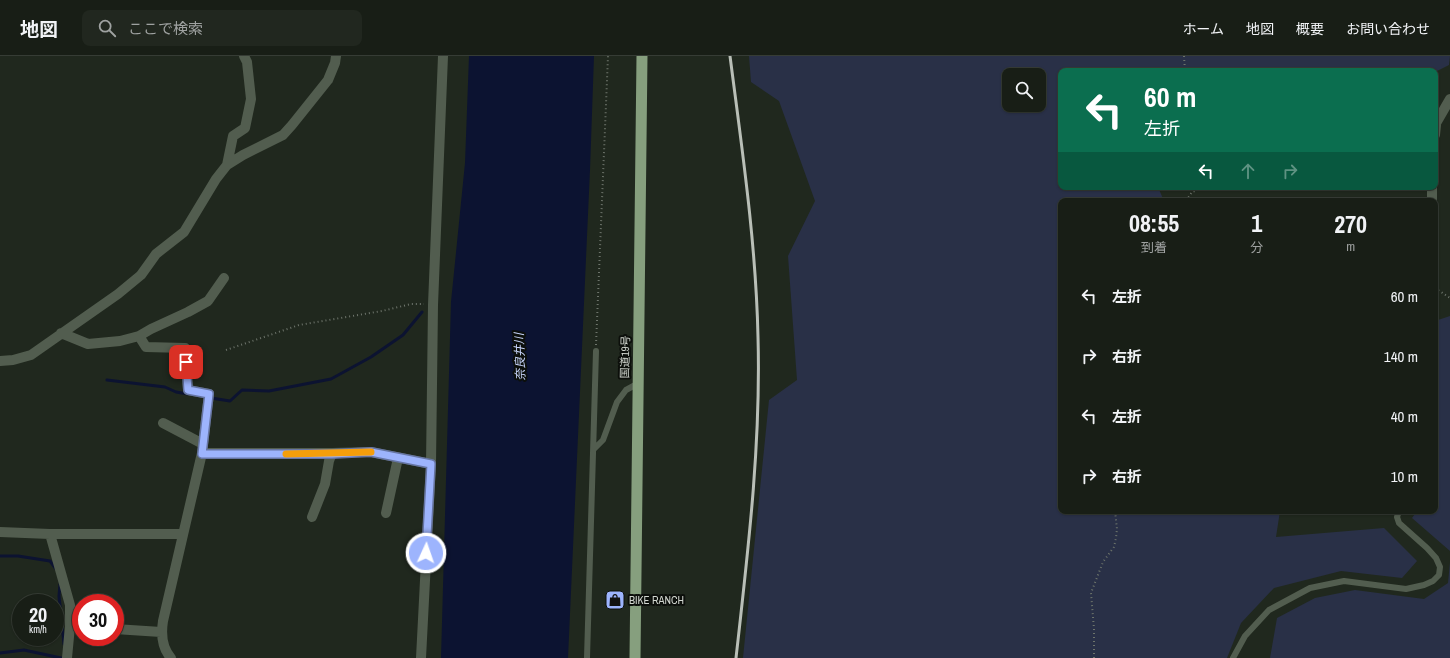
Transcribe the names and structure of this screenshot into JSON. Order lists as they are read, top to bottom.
{
  "streets": {
    "highway": ["国道19号"]
  },
  "water": ["奈良井川"],
  "places": {
    "shop": ["BIKE RANCH"]
  },
  "page": {
    "header": "地図",
    "search": "ここで検索",
    "nav": [
      "ホーム",
      "地図",
      "概要",
      "お問い合わせ"
    ],
    "turn": ["60 m", "左折"],
    "eta": [
      "08:55",
      "到着",
      "1",
      "分",
      "270",
      "m"
    ],
    "list": [
      {
        "name": "左折",
        "value": "60 m"
      },
      {
        "name": "右折",
        "value": "140 m"
      },
      {
        "name": "左折",
        "value": "40 m"
      },
      {
        "name": "右折",
        "value": "10 m"
      }
    ],
    "speed": "20 km/h",
    "limit": "30"
  }
}
